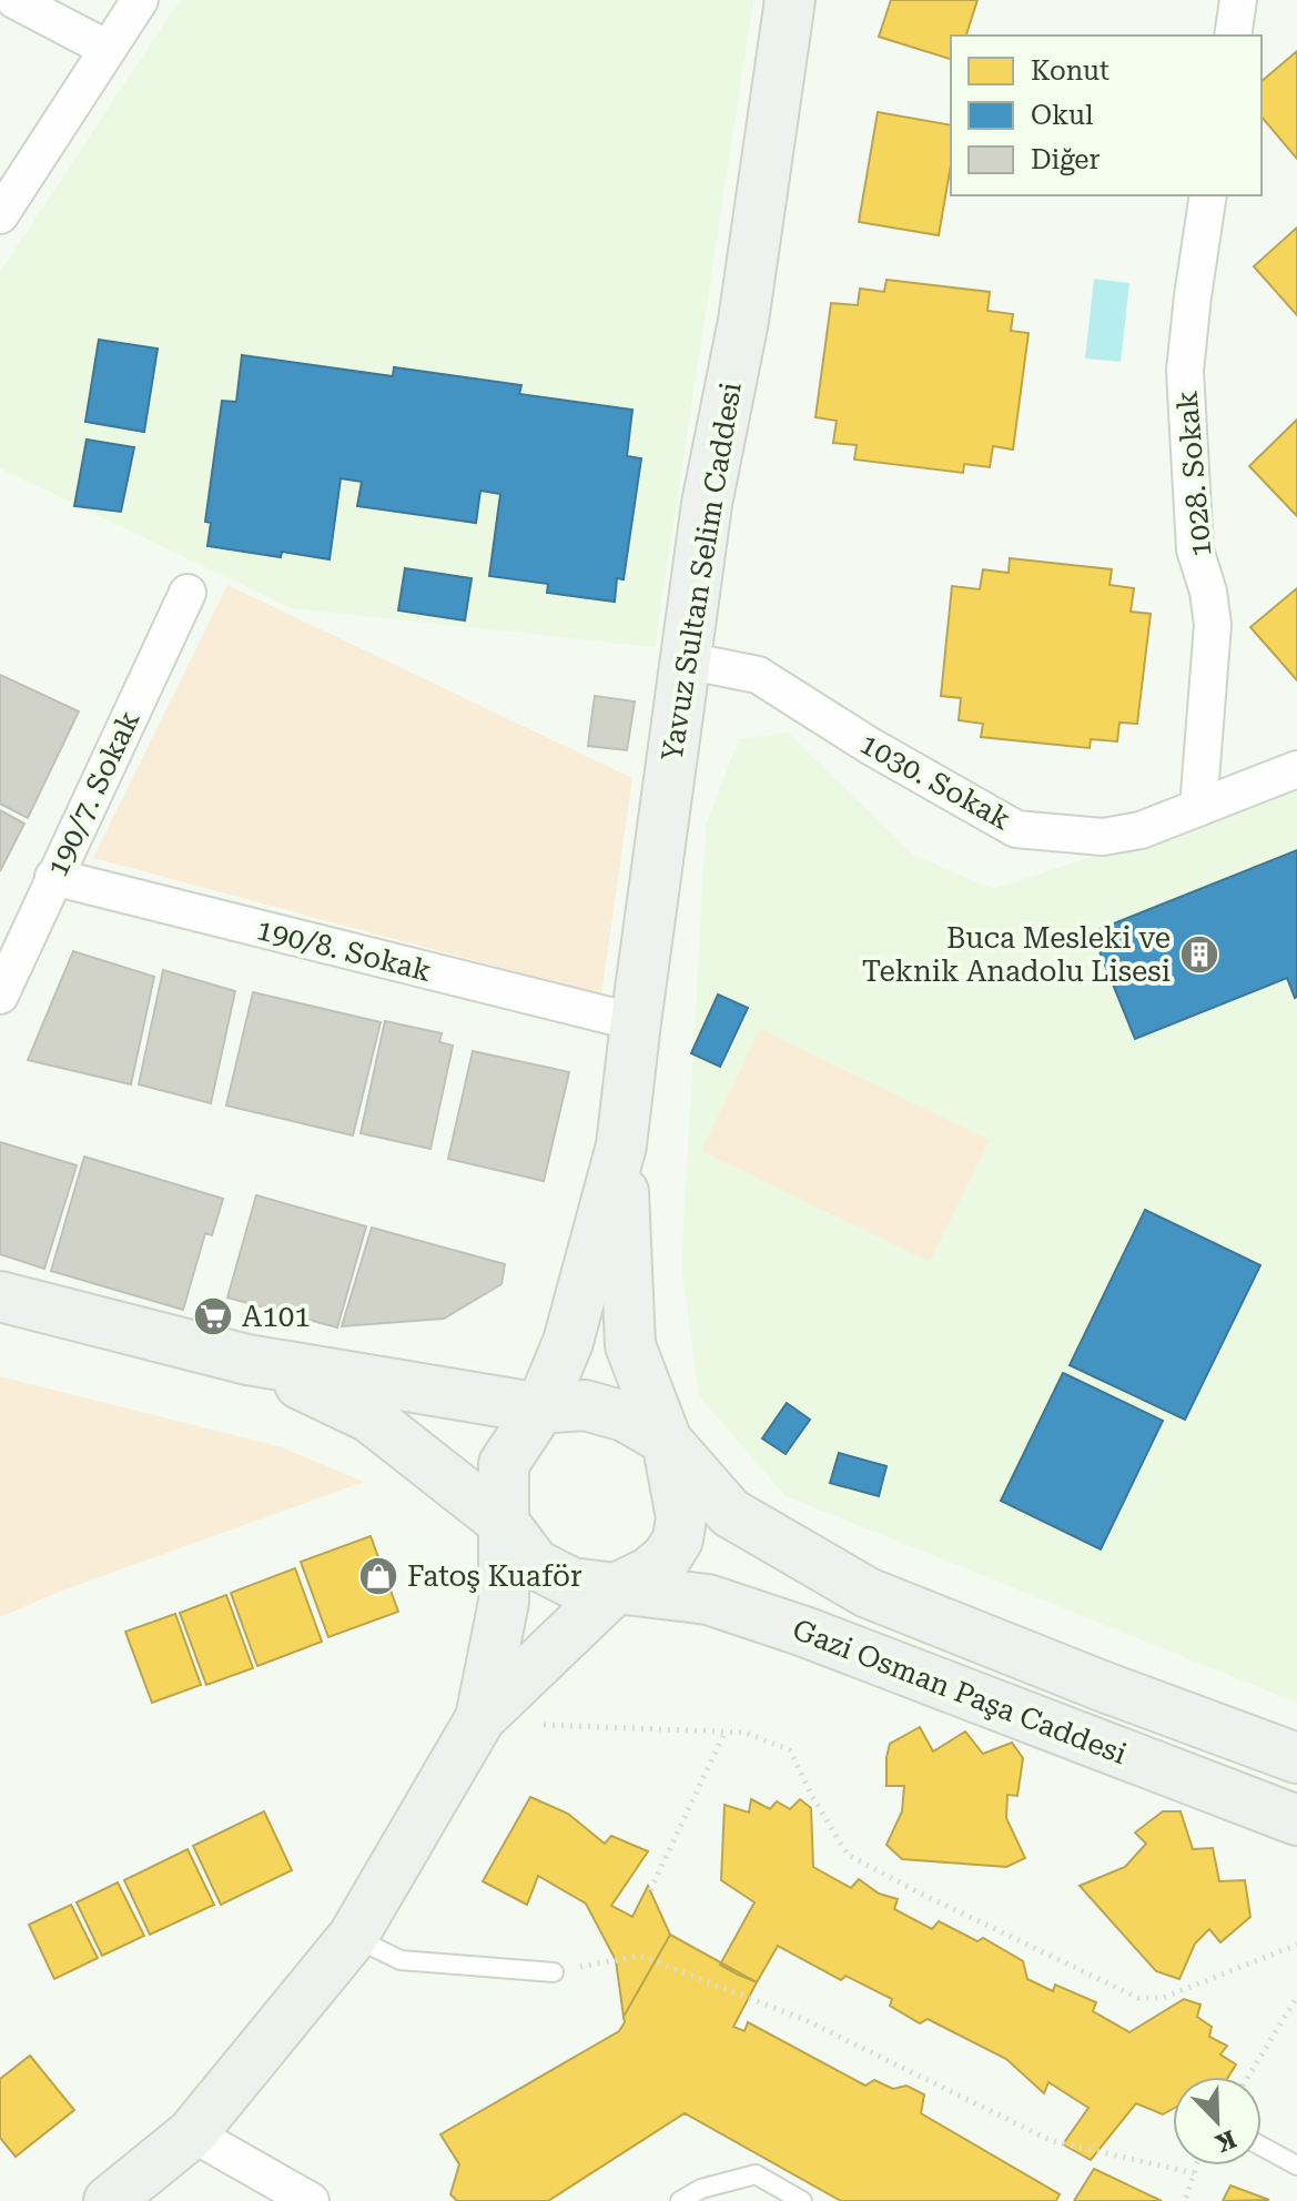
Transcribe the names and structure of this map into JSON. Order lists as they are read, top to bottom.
{
  "streets": {
    "main road": ["Yavuz Sultan Selim Caddesi", "Gazi Osman Paşa Caddesi"],
    "street": [
      "1028. Sokak",
      "1030. Sokak",
      "190/7. Sokak",
      "190/8. Sokak"
    ]
  },
  "crossings": [
    ["1028. Sokak", "1030. Sokak"],
    ["Yavuz Sultan Selim Caddesi", "1030. Sokak"],
    ["Yavuz Sultan Selim Caddesi", "190/8. Sokak"],
    ["Yavuz Sultan Selim Caddesi", "Gazi Osman Paşa Caddesi"],
    ["190/7. Sokak", "190/8. Sokak"]
  ],
  "places": {
    "building": ["Buca Mesleki ve Teknik Anadolu Lisesi"],
    "supermarket": ["A101"],
    "shop": ["Fatoş Kuaför"]
  },
  "legend": ["Konut", "Okul", "Diğer"],
  "north": "bottom right"
}
